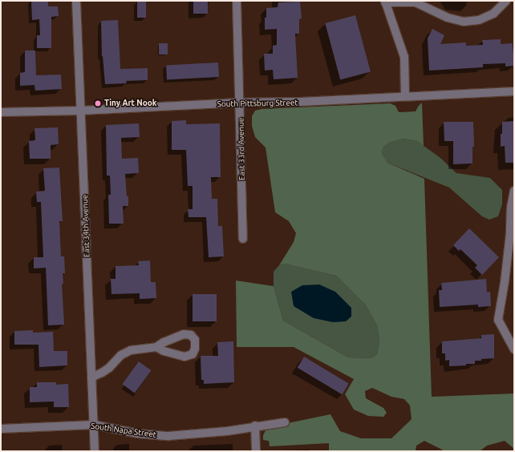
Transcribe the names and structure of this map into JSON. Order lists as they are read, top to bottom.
{
  "streets": {
    "street": [
      "South Pittsburg Street",
      "East 33rd Avenue",
      "East 34th Avenue",
      "South Napa Street"
    ]
  },
  "crossings": [
    ["South Pittsburg Street", "East 33rd Avenue"],
    ["South Pittsburg Street", "East 34th Avenue"],
    ["East 34th Avenue", "South Napa Street"]
  ],
  "places": ["Tiny Art Nook"]
}
